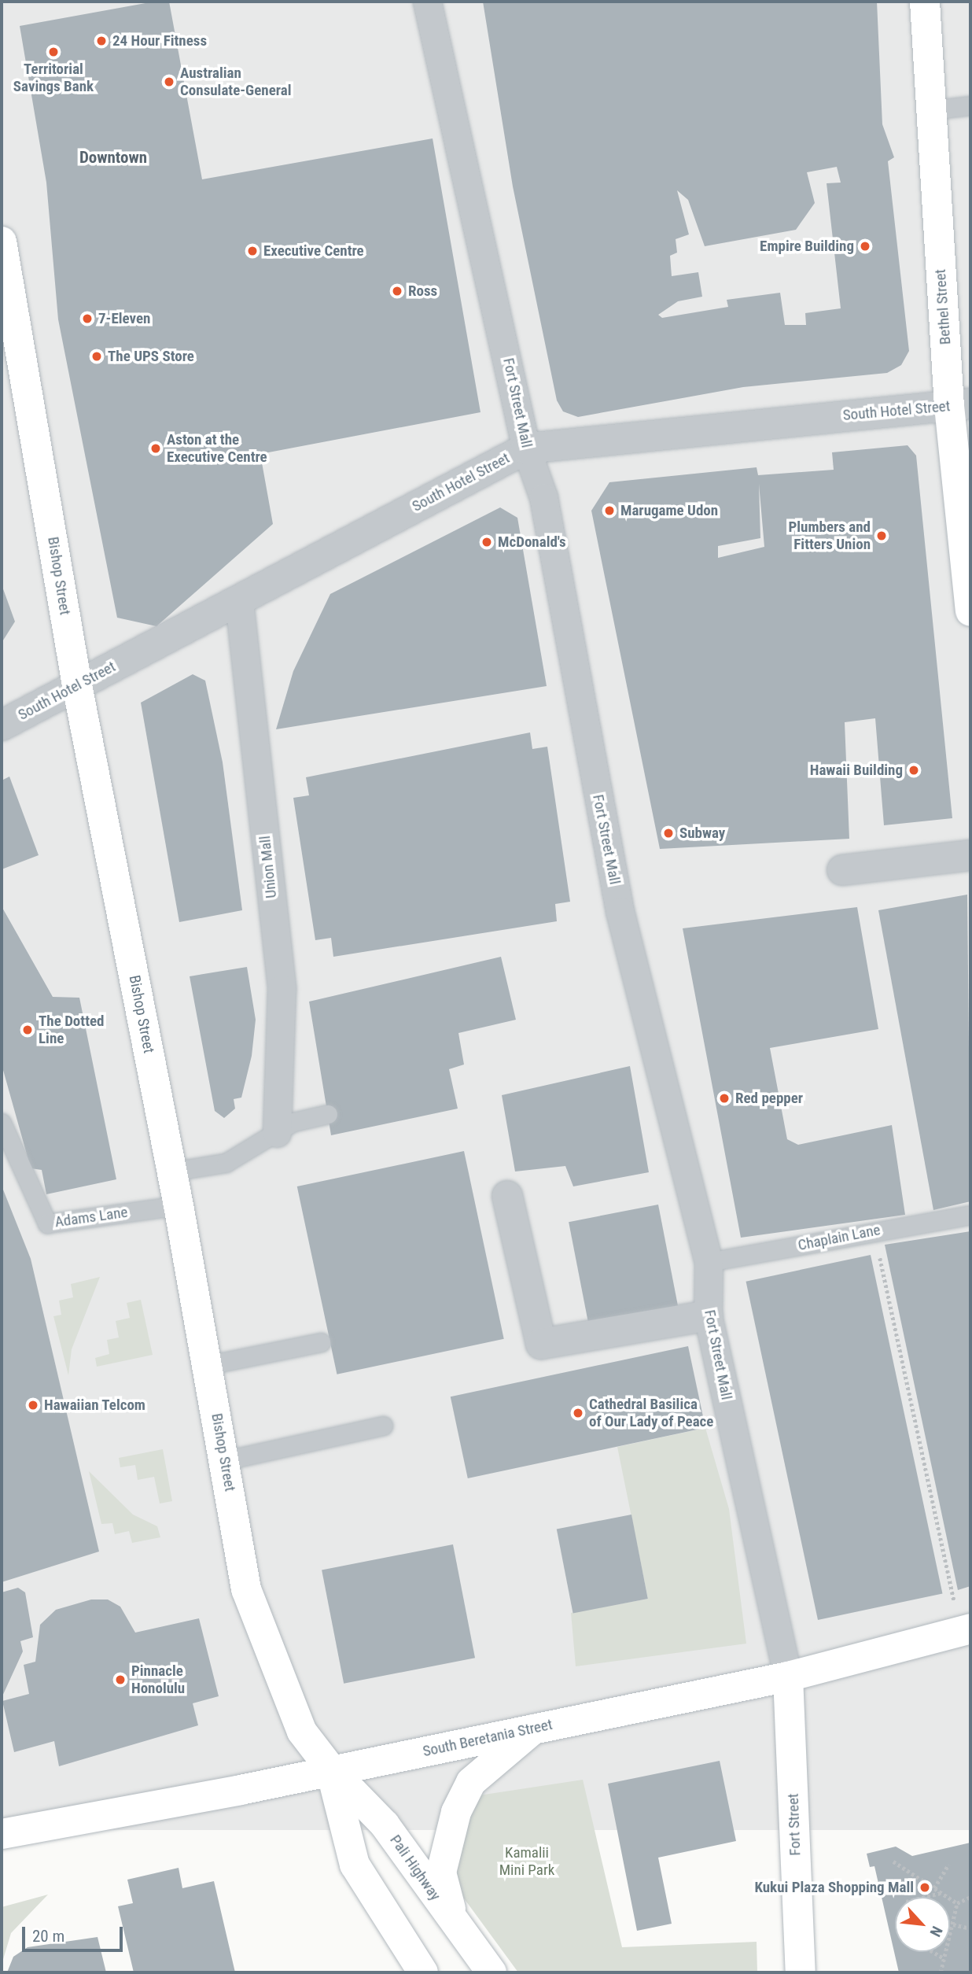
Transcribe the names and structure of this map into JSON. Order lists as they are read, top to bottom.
{
  "streets": {
    "main road": [
      "Bethel Street",
      "Bishop Street",
      "South Beretania Street",
      "Fort Street",
      "Pali Highway"
    ],
    "street": ["Fort Street Mall", "South Hotel Street", "Union Mall"],
    "lane": ["Adams Lane", "Chaplain Lane"]
  },
  "crossings": [
    ["Bethel Street", "South Hotel Street"],
    ["Fort Street Mall", "South Hotel Street"],
    ["Fort Street Mall", "Chaplain Lane"],
    ["Fort Street Mall", "South Beretania Street"],
    ["Fort Street Mall", "Fort Street"],
    ["South Hotel Street", "Bishop Street"],
    ["South Hotel Street", "Union Mall"],
    ["Bishop Street", "Adams Lane"],
    ["Bishop Street", "South Beretania Street"],
    ["Bishop Street", "Pali Highway"],
    ["South Beretania Street", "Fort Street"],
    ["South Beretania Street", "Pali Highway"]
  ],
  "districts": ["Downtown"],
  "parks": ["Kamalii Mini Park"],
  "places": [
    "24 Hour Fitness",
    "Territorial Savings Bank",
    "Australian Consulate-General",
    "Empire Building",
    "Executive Centre",
    "Ross",
    "7-Eleven",
    "The UPS Store",
    "Aston at the Executive Centre",
    "Marugame Udon",
    "Plumbers and Fitters Union",
    "McDonald's",
    "Hawaii Building",
    "Subway",
    "The Dotted Line",
    "Red pepper",
    "Hawaiian Telcom",
    "Cathedral Basilica of Our Lady of Peace",
    "Pinnacle Honolulu",
    "Kukui Plaza Shopping Mall"
  ],
  "scale_bar": "20 m",
  "north": "bottom right"
}
